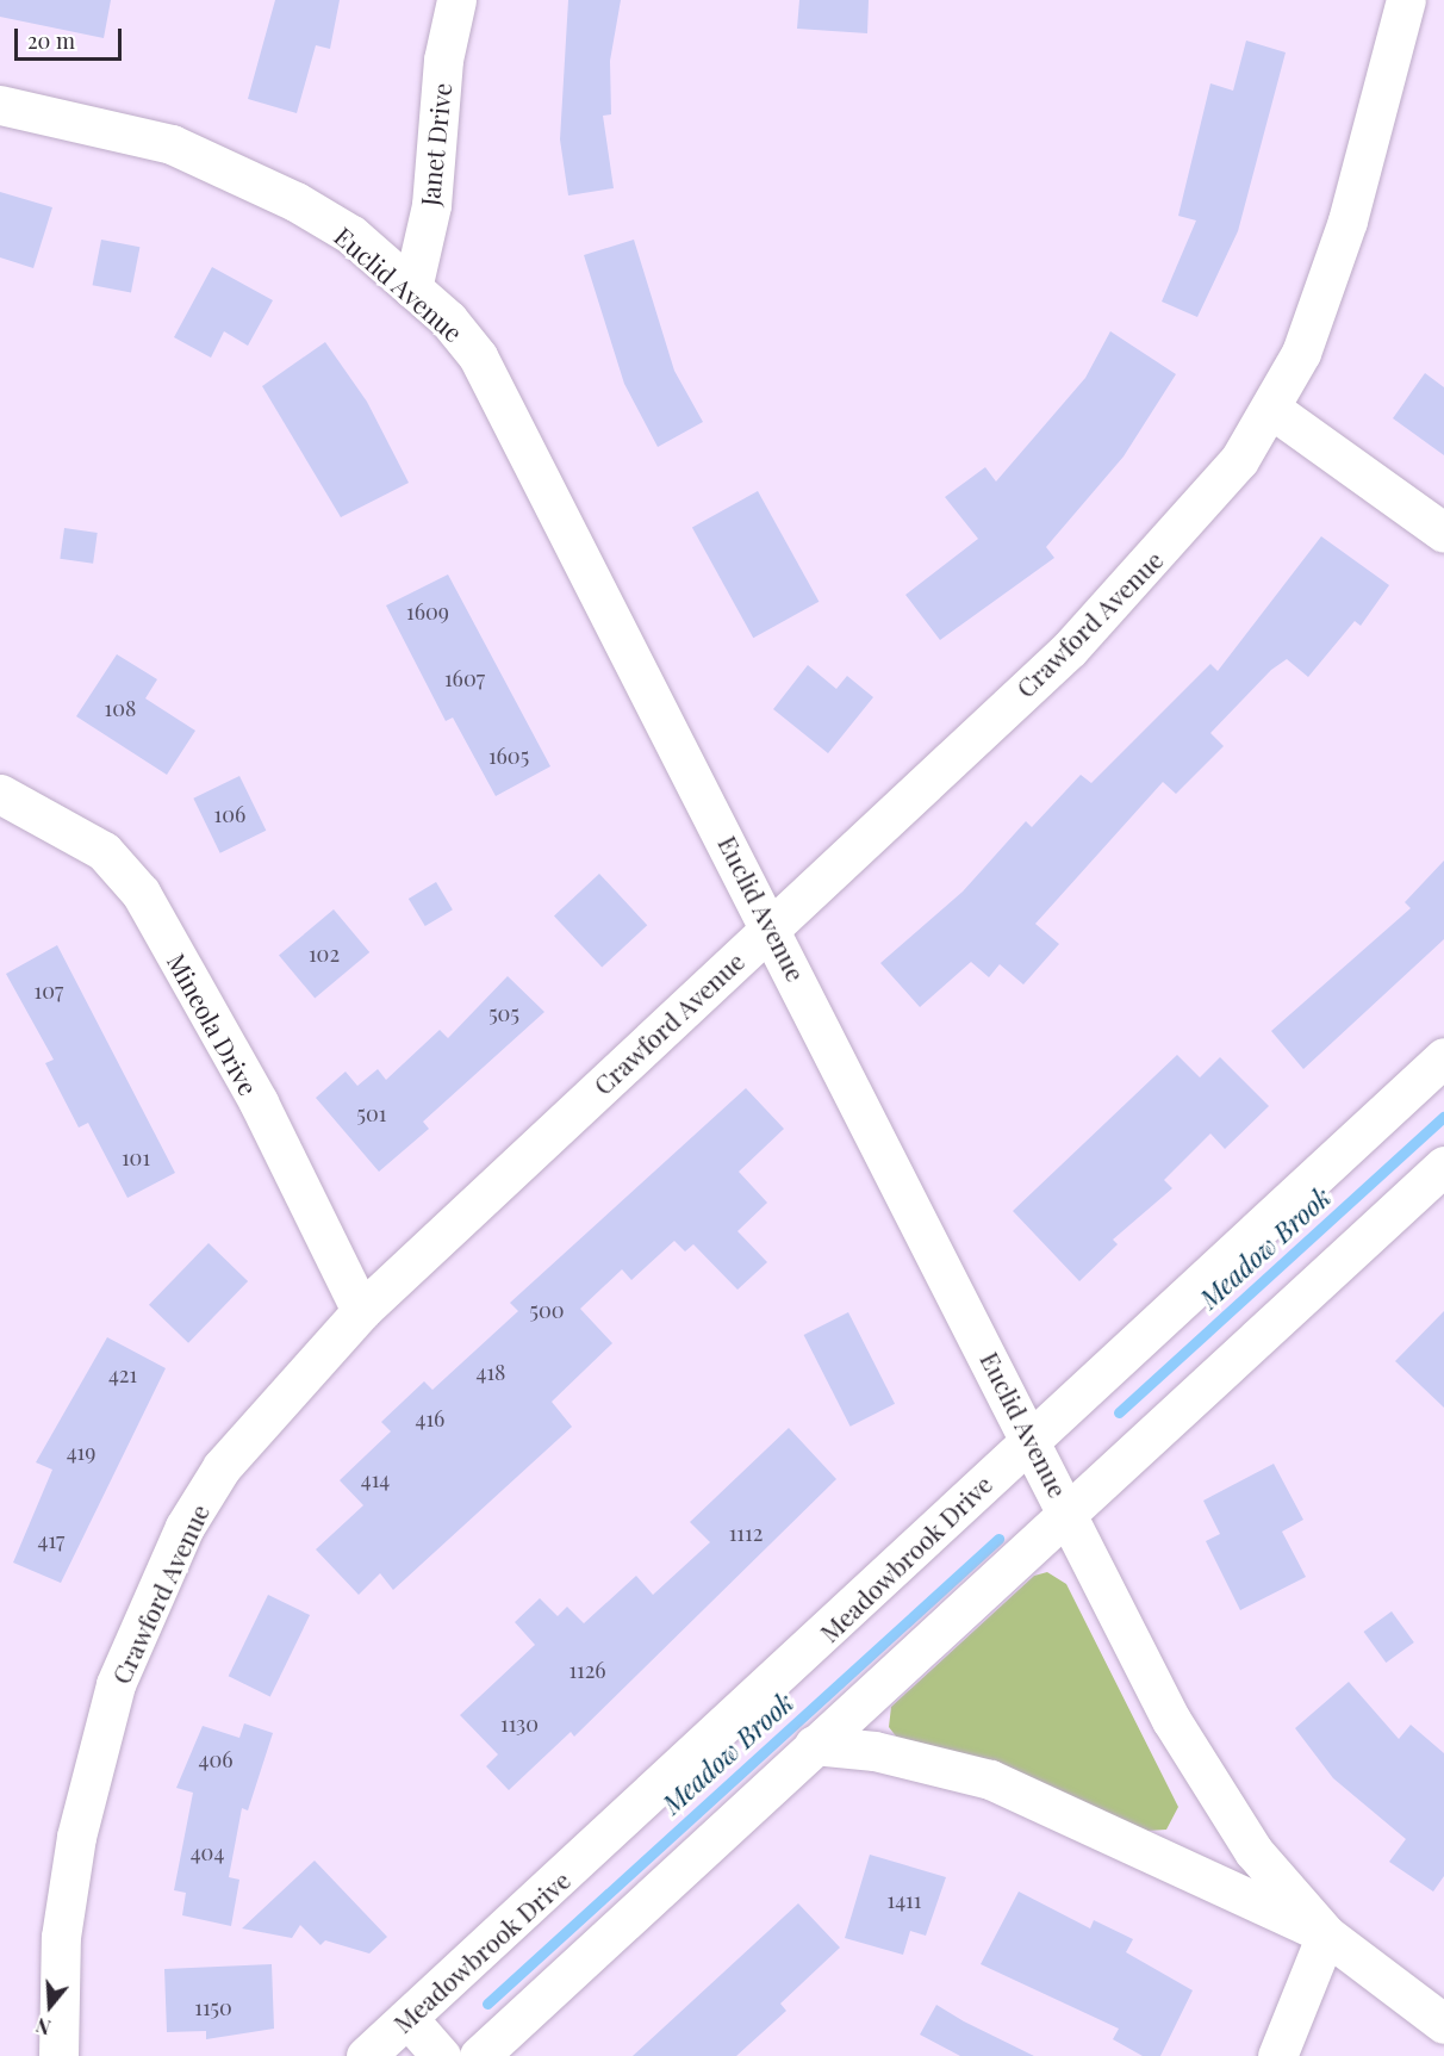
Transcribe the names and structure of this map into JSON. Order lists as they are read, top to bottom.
{
  "streets": {
    "street": [
      "Janet Drive",
      "Euclid Avenue",
      "Crawford Avenue",
      "Mineola Drive",
      "Meadowbrook Drive"
    ]
  },
  "crossings": [
    ["Janet Drive", "Euclid Avenue"],
    ["Euclid Avenue", "Crawford Avenue"],
    ["Euclid Avenue", "Meadowbrook Drive"],
    ["Crawford Avenue", "Mineola Drive"]
  ],
  "water": ["Meadow Brook"],
  "house_numbers": [
    "1609",
    "1607",
    "108",
    "1605",
    "106",
    "102",
    "107",
    "505",
    "501",
    "101",
    "500",
    "418",
    "421",
    "416",
    "419",
    "414",
    "1112",
    "417",
    "1126",
    "1130",
    "406",
    "404",
    "1411",
    "1150"
  ],
  "scale_bar": "20 m",
  "north": "bottom"
}
